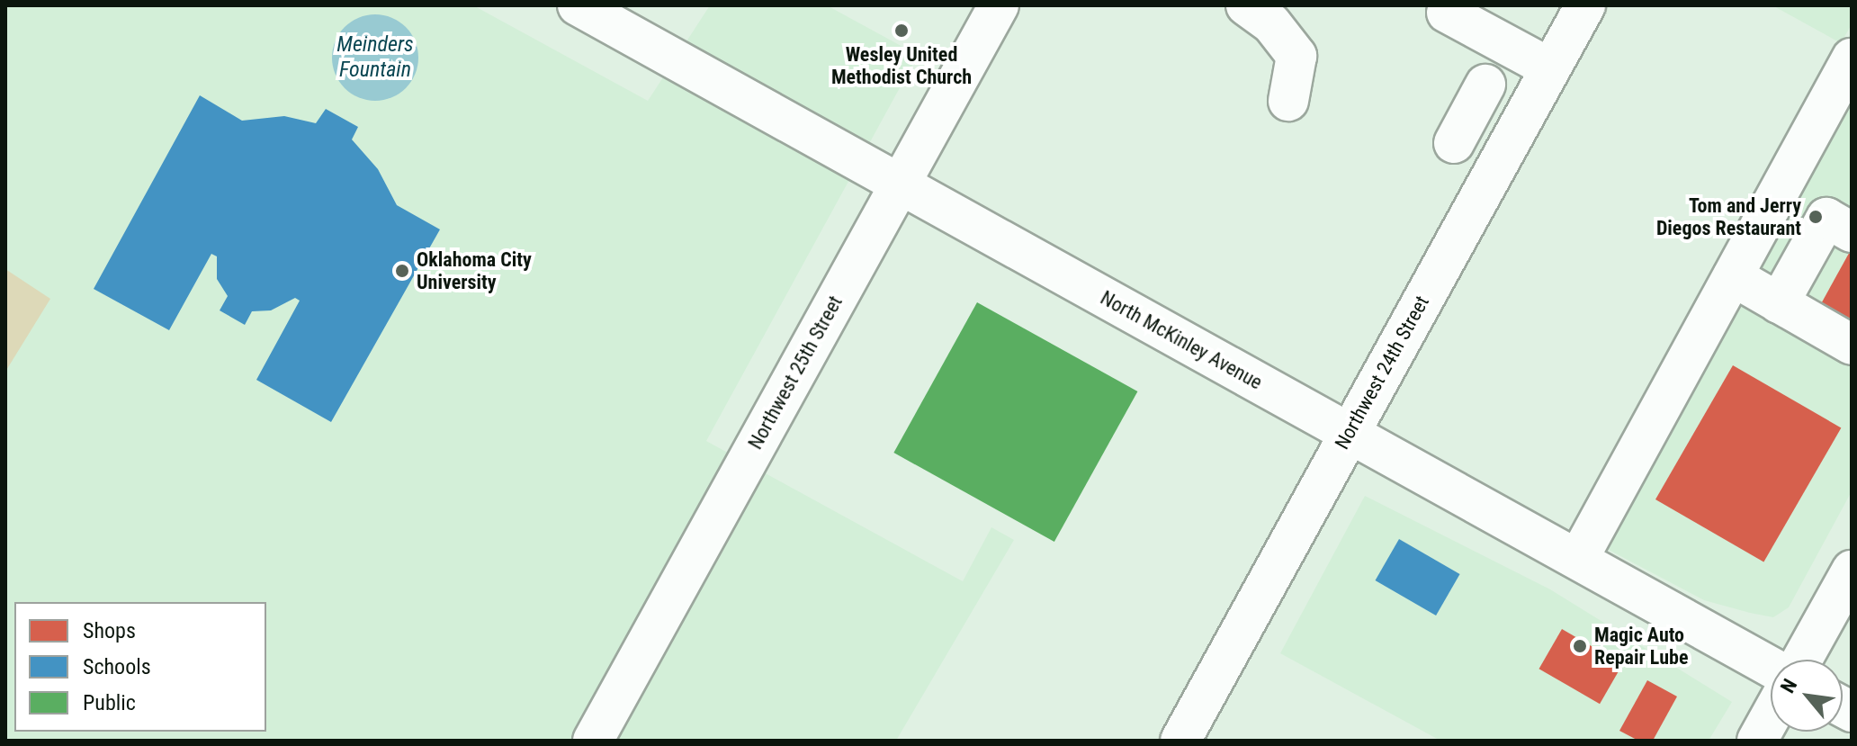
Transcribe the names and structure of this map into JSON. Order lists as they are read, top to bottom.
{
  "streets": {
    "street": ["North McKinley Avenue", "Northwest 25th Street", "Northwest 24th Street"]
  },
  "crossings": [
    ["North McKinley Avenue", "Northwest 25th Street"],
    ["North McKinley Avenue", "Northwest 24th Street"]
  ],
  "water": ["Meinders Fountain"],
  "places": [
    "Wesley United Methodist Church",
    "Tom and Jerry Diegos Restaurant",
    "Oklahoma City University",
    "Magic Auto Repair Lube"
  ],
  "legend": ["Shops", "Schools", "Public"],
  "north": "top left"
}
